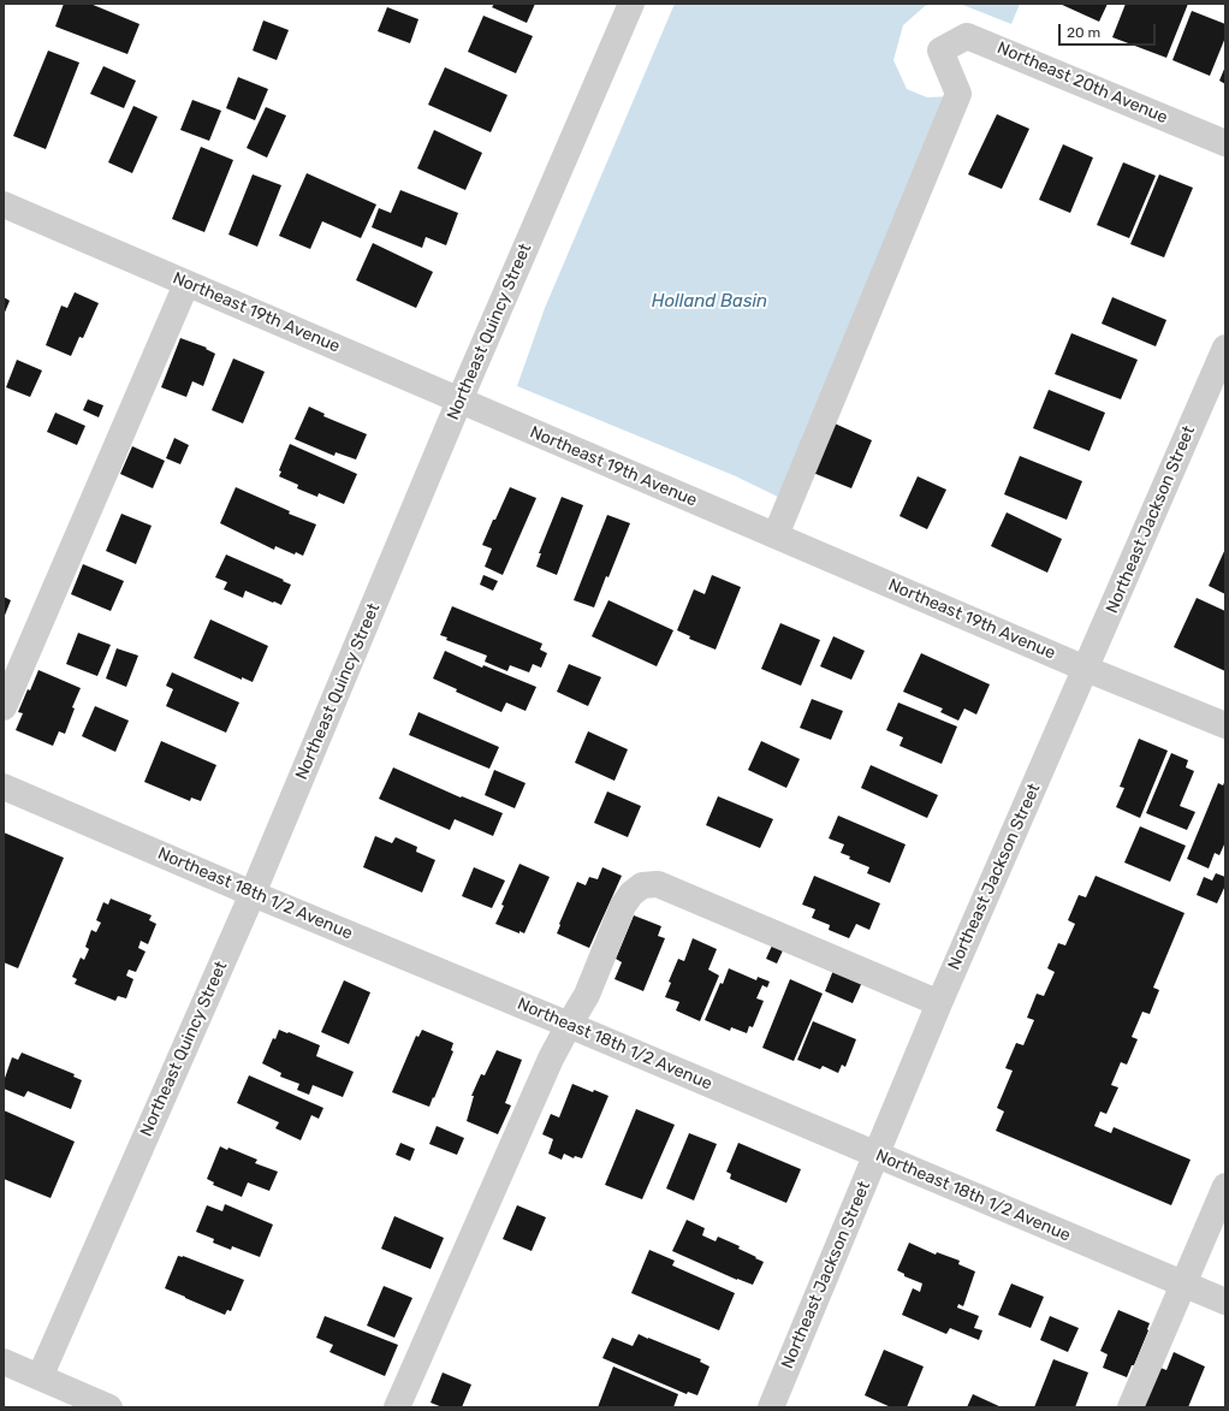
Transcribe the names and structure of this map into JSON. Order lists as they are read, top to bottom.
{
  "streets": {
    "street": [
      "Northeast 20th Avenue",
      "Northeast 19th Avenue",
      "Northeast Quincy Street",
      "Northeast Jackson Street",
      "Northeast 18th 1/2 Avenue"
    ]
  },
  "crossings": [
    ["Northeast 20th Avenue", "Northeast 19th Avenue"],
    ["Northeast 19th Avenue", "Northeast Quincy Street"],
    ["Northeast 19th Avenue", "Northeast Jackson Street"],
    ["Northeast Quincy Street", "Northeast 18th 1/2 Avenue"],
    ["Northeast Jackson Street", "Northeast 18th 1/2 Avenue"]
  ],
  "water": ["Holland Basin"],
  "scale_bar": "20 m"
}
